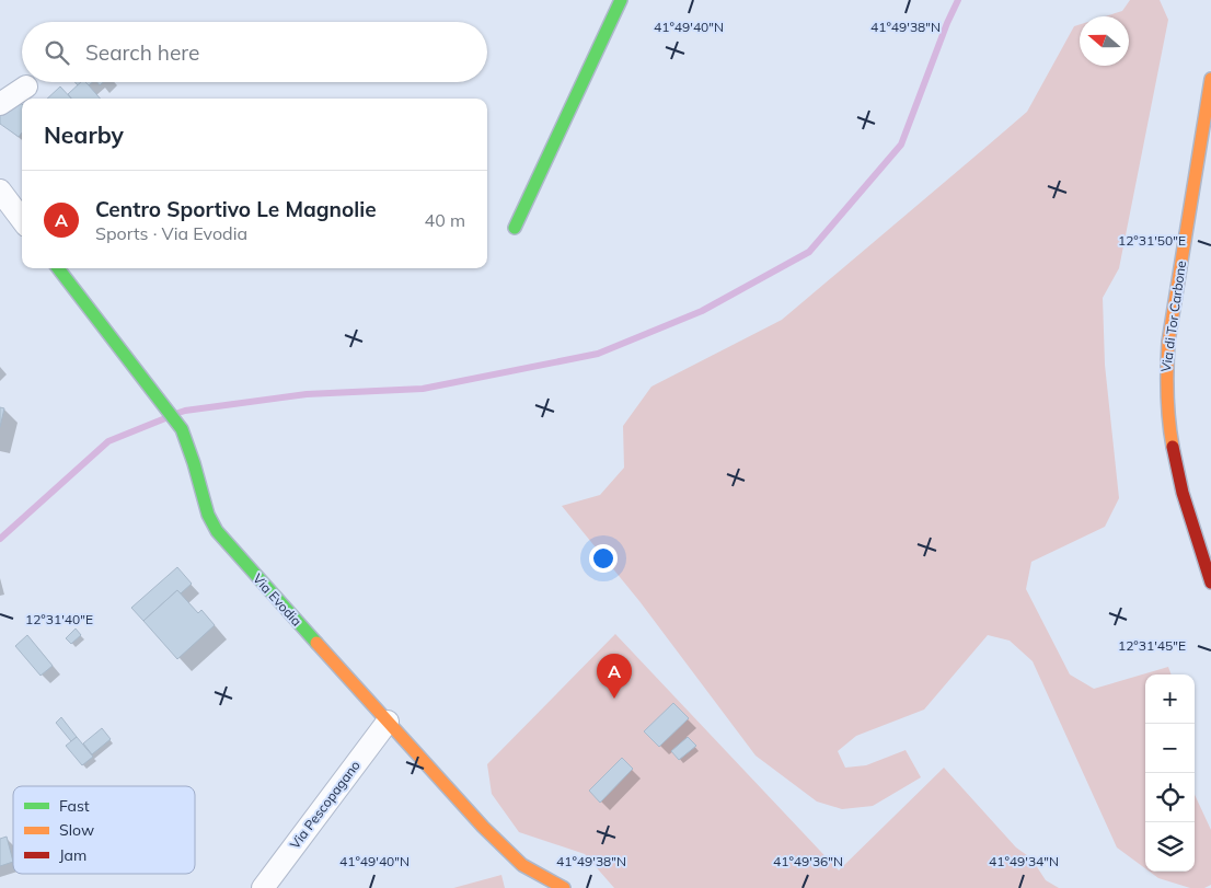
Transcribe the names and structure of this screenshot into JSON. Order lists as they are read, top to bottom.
{
  "streets": {
    "street": ["Via di Tor Carbone", "Via Evodia", "Via Pescopagano"]
  },
  "crossings": [
    ["Via Evodia", "Via Pescopagano"]
  ],
  "legend": ["Fast", "Slow", "Jam"],
  "north": "left",
  "page": {
    "search": "Search here",
    "heading": "Nearby",
    "list": [
      {
        "mark": "A",
        "name": "Centro Sportivo Le Magnolie",
        "note": "Sports · Via Evodia",
        "value": "40 m"
      }
    ],
    "pins": "A",
    "map_buttons": ["+", "−"]
  },
  "coordinates": [
    "41°49'40\"N",
    "41°49'38\"N",
    "12°31'50\"E",
    "12°31'40\"E",
    "12°31'45\"E",
    "41°49'36\"N",
    "41°49'34\"N"
  ]
}
